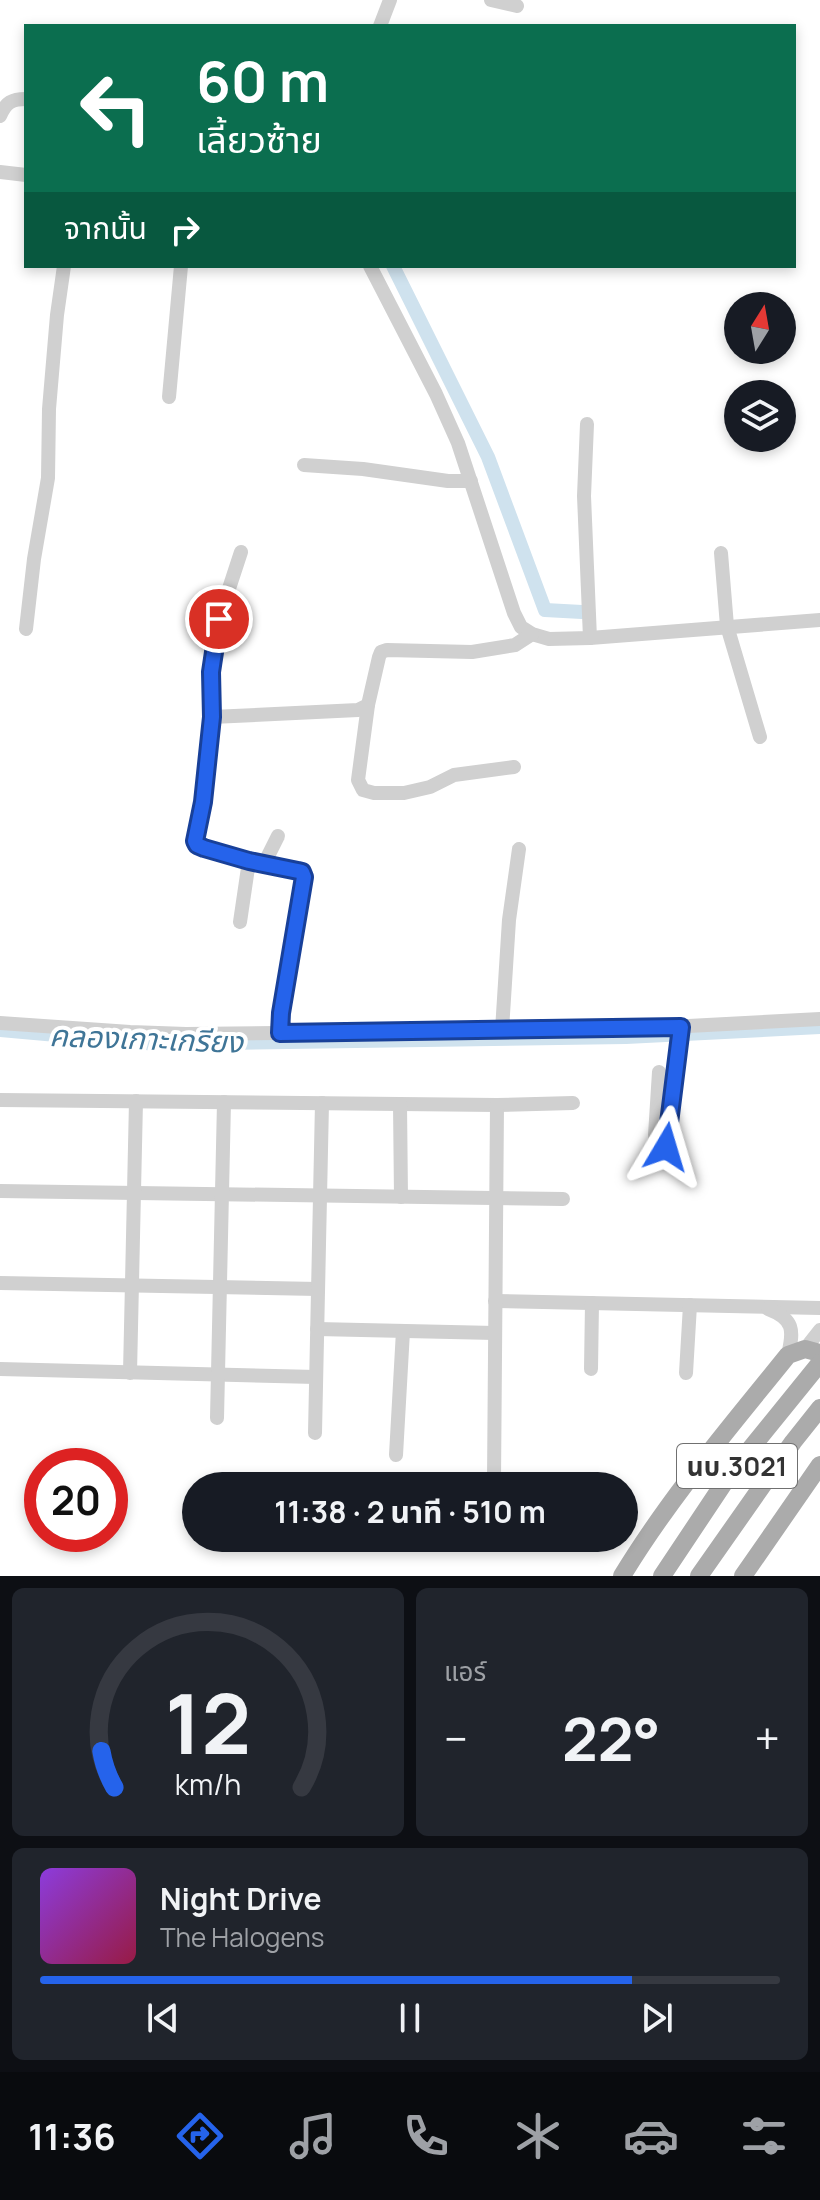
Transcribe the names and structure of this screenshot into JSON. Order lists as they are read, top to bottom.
{
  "streets": {
    "main road": ["นบ.3021"]
  },
  "water": ["คลองเกาะเกรียง"],
  "north": "top",
  "page": {
    "turn": ["60 m", "เลี้ยวซ้าย"],
    "then": "จากนั้น",
    "limit": "20",
    "trip": "11:38 · 2 นาที · 510 m",
    "tile": "แอร์",
    "heat": ["−", "22°", "+"],
    "song": ["Night Drive", "The Halogens"],
    "tabs": "11:36",
    "gauge": ["12", "km/h"]
  }
}
